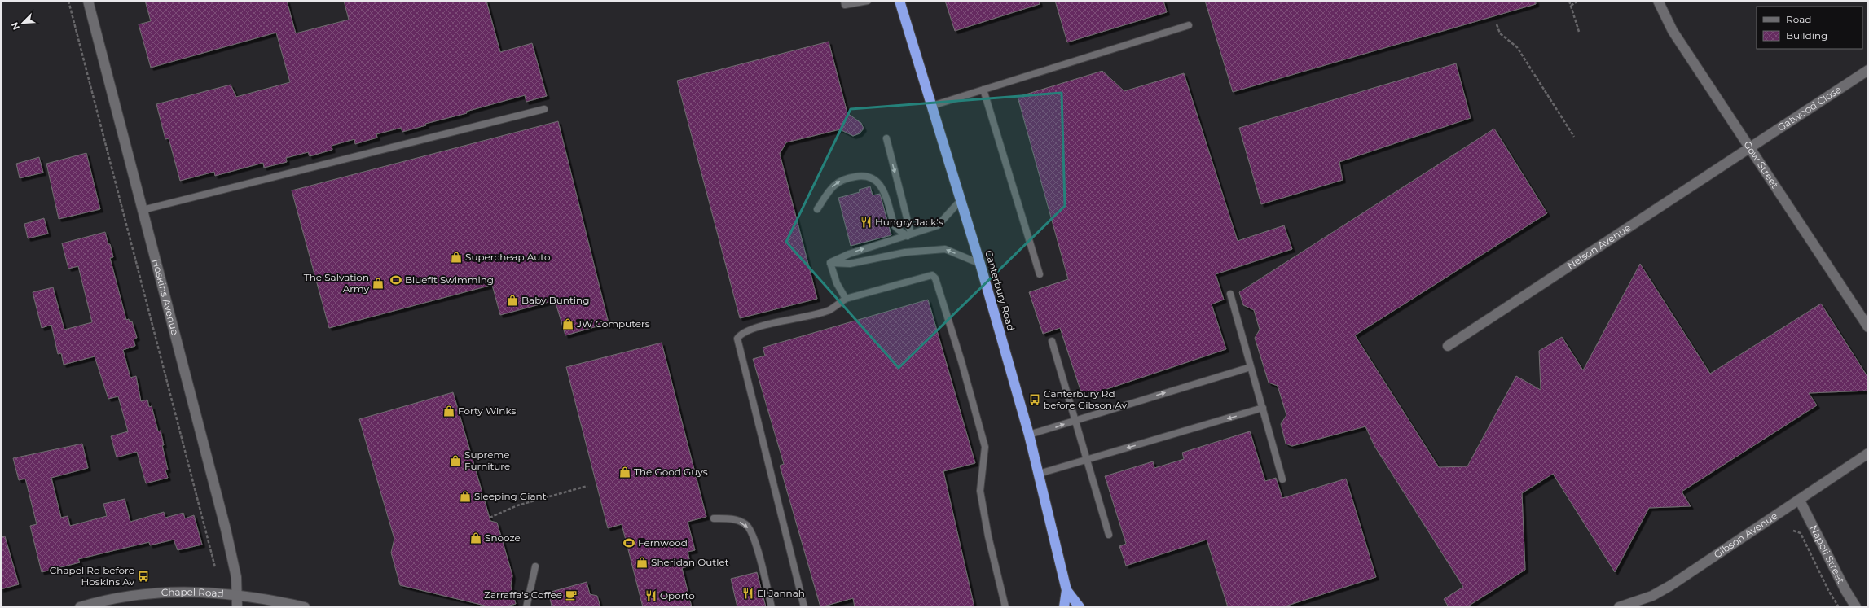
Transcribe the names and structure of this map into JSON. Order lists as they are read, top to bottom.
{
  "streets": {
    "highway": ["Canterbury Road"],
    "street": [
      "Gatwood Close",
      "Gow Street",
      "Nelson Avenue",
      "Hoskins Avenue",
      "Gibson Avenue",
      "Napoli Street",
      "Chapel Road"
    ]
  },
  "crossings": [
    ["Gatwood Close", "Gow Street"],
    ["Gatwood Close", "Nelson Avenue"],
    ["Gow Street", "Nelson Avenue"],
    ["Hoskins Avenue", "Chapel Road"],
    ["Gibson Avenue", "Napoli Street"]
  ],
  "places": {
    "restaurant": ["Hungry Jack's", "El Jannah", "Oporto"],
    "shop": [
      "Supercheap Auto",
      "The Salvation Army",
      "Baby Bunting",
      "JW Computers",
      "Forty Winks",
      "Supreme Furniture",
      "The Good Guys",
      "Sleeping Giant",
      "Snooze",
      "Sheridan Outlet"
    ],
    "sports": ["Bluefit Swimming", "Fernwood"],
    "bus stop": ["Canterbury Rd before Gibson Av", "Chapel Rd before Hoskins Av"],
    "cafe": ["Zarraffa's Coffee"]
  },
  "legend": ["Road", "Building"],
  "north": "bottom left"
}
